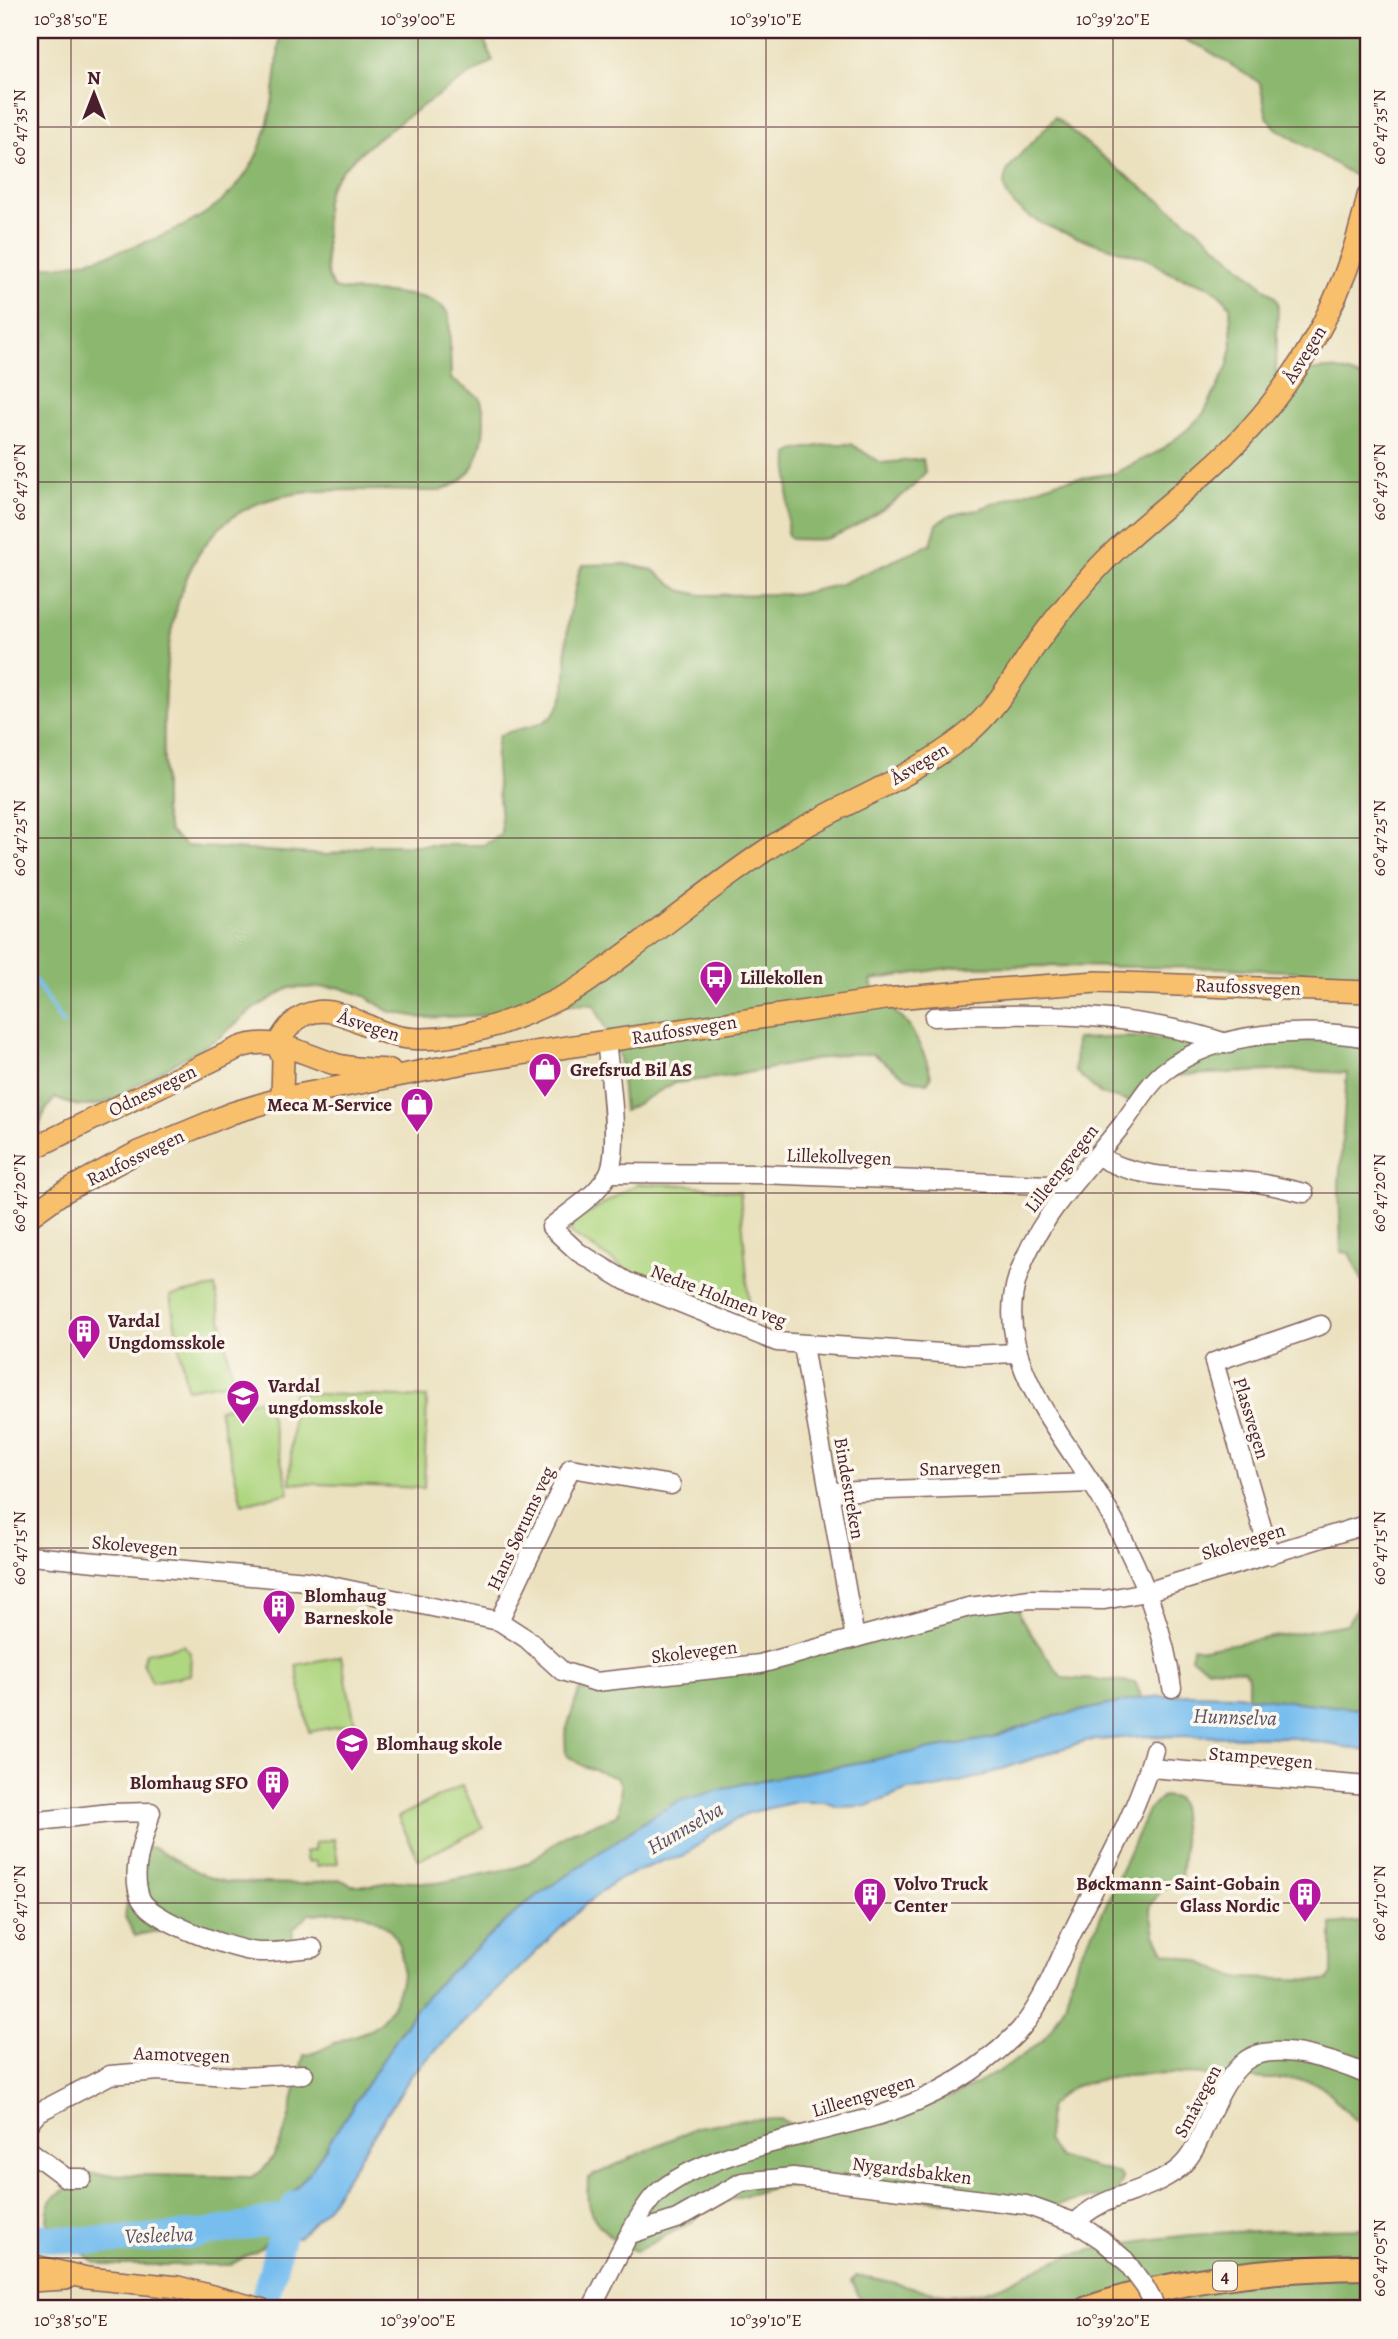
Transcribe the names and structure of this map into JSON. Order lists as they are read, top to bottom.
{
  "streets": {
    "highway": ["4"],
    "main road": ["Åsvegen", "Raufossvegen", "Odnesvegen"],
    "street": [
      "Lillekollvegen",
      "Lilleengvegen",
      "Nedre Holmen veg",
      "Plassvegen",
      "Snarvegen",
      "Bindestreken",
      "Hans Sørums veg",
      "Skolevegen",
      "Stampevegen",
      "Aamotvegen",
      "Småvegen",
      "Nygardsbakken"
    ]
  },
  "crossings": [
    ["Åsvegen", "Odnesvegen"],
    ["Raufossvegen", "Odnesvegen"],
    ["Lillekollvegen", "Lilleengvegen"],
    ["Lillekollvegen", "Nedre Holmen veg"],
    ["Lilleengvegen", "Nedre Holmen veg"],
    ["Lilleengvegen", "Snarvegen"],
    ["Lilleengvegen", "Skolevegen"],
    ["Lilleengvegen", "Stampevegen"],
    ["Lilleengvegen", "Nygardsbakken"],
    ["Nedre Holmen veg", "Bindestreken"],
    ["Plassvegen", "Skolevegen"],
    ["Snarvegen", "Bindestreken"],
    ["Bindestreken", "Skolevegen"],
    ["Hans Sørums veg", "Skolevegen"],
    ["Småvegen", "Nygardsbakken"]
  ],
  "water": ["Hunnselva", "Vesleelva"],
  "places": {
    "bus stop": ["Lillekollen"],
    "shop": ["Grefsrud Bil AS", "Meca M-Service"],
    "building": [
      "Vardal Ungdomsskole",
      "Blomhaug Barneskole",
      "Blomhaug SFO",
      "Volvo Truck Center",
      "Bøckmann - Saint-Gobain Glass Nordic"
    ],
    "school or university": ["Vardal ungdomsskole", "Blomhaug skole"]
  },
  "north": "top",
  "coordinates": [
    "10°38'50\"E",
    "10°39'00\"E",
    "10°39'10\"E",
    "10°39'20\"E",
    "60°47'35\"N",
    "60°47'30\"N",
    "60°47'25\"N",
    "60°47'20\"N",
    "60°47'15\"N",
    "60°47'10\"N",
    "60°47'05\"N"
  ]
}
